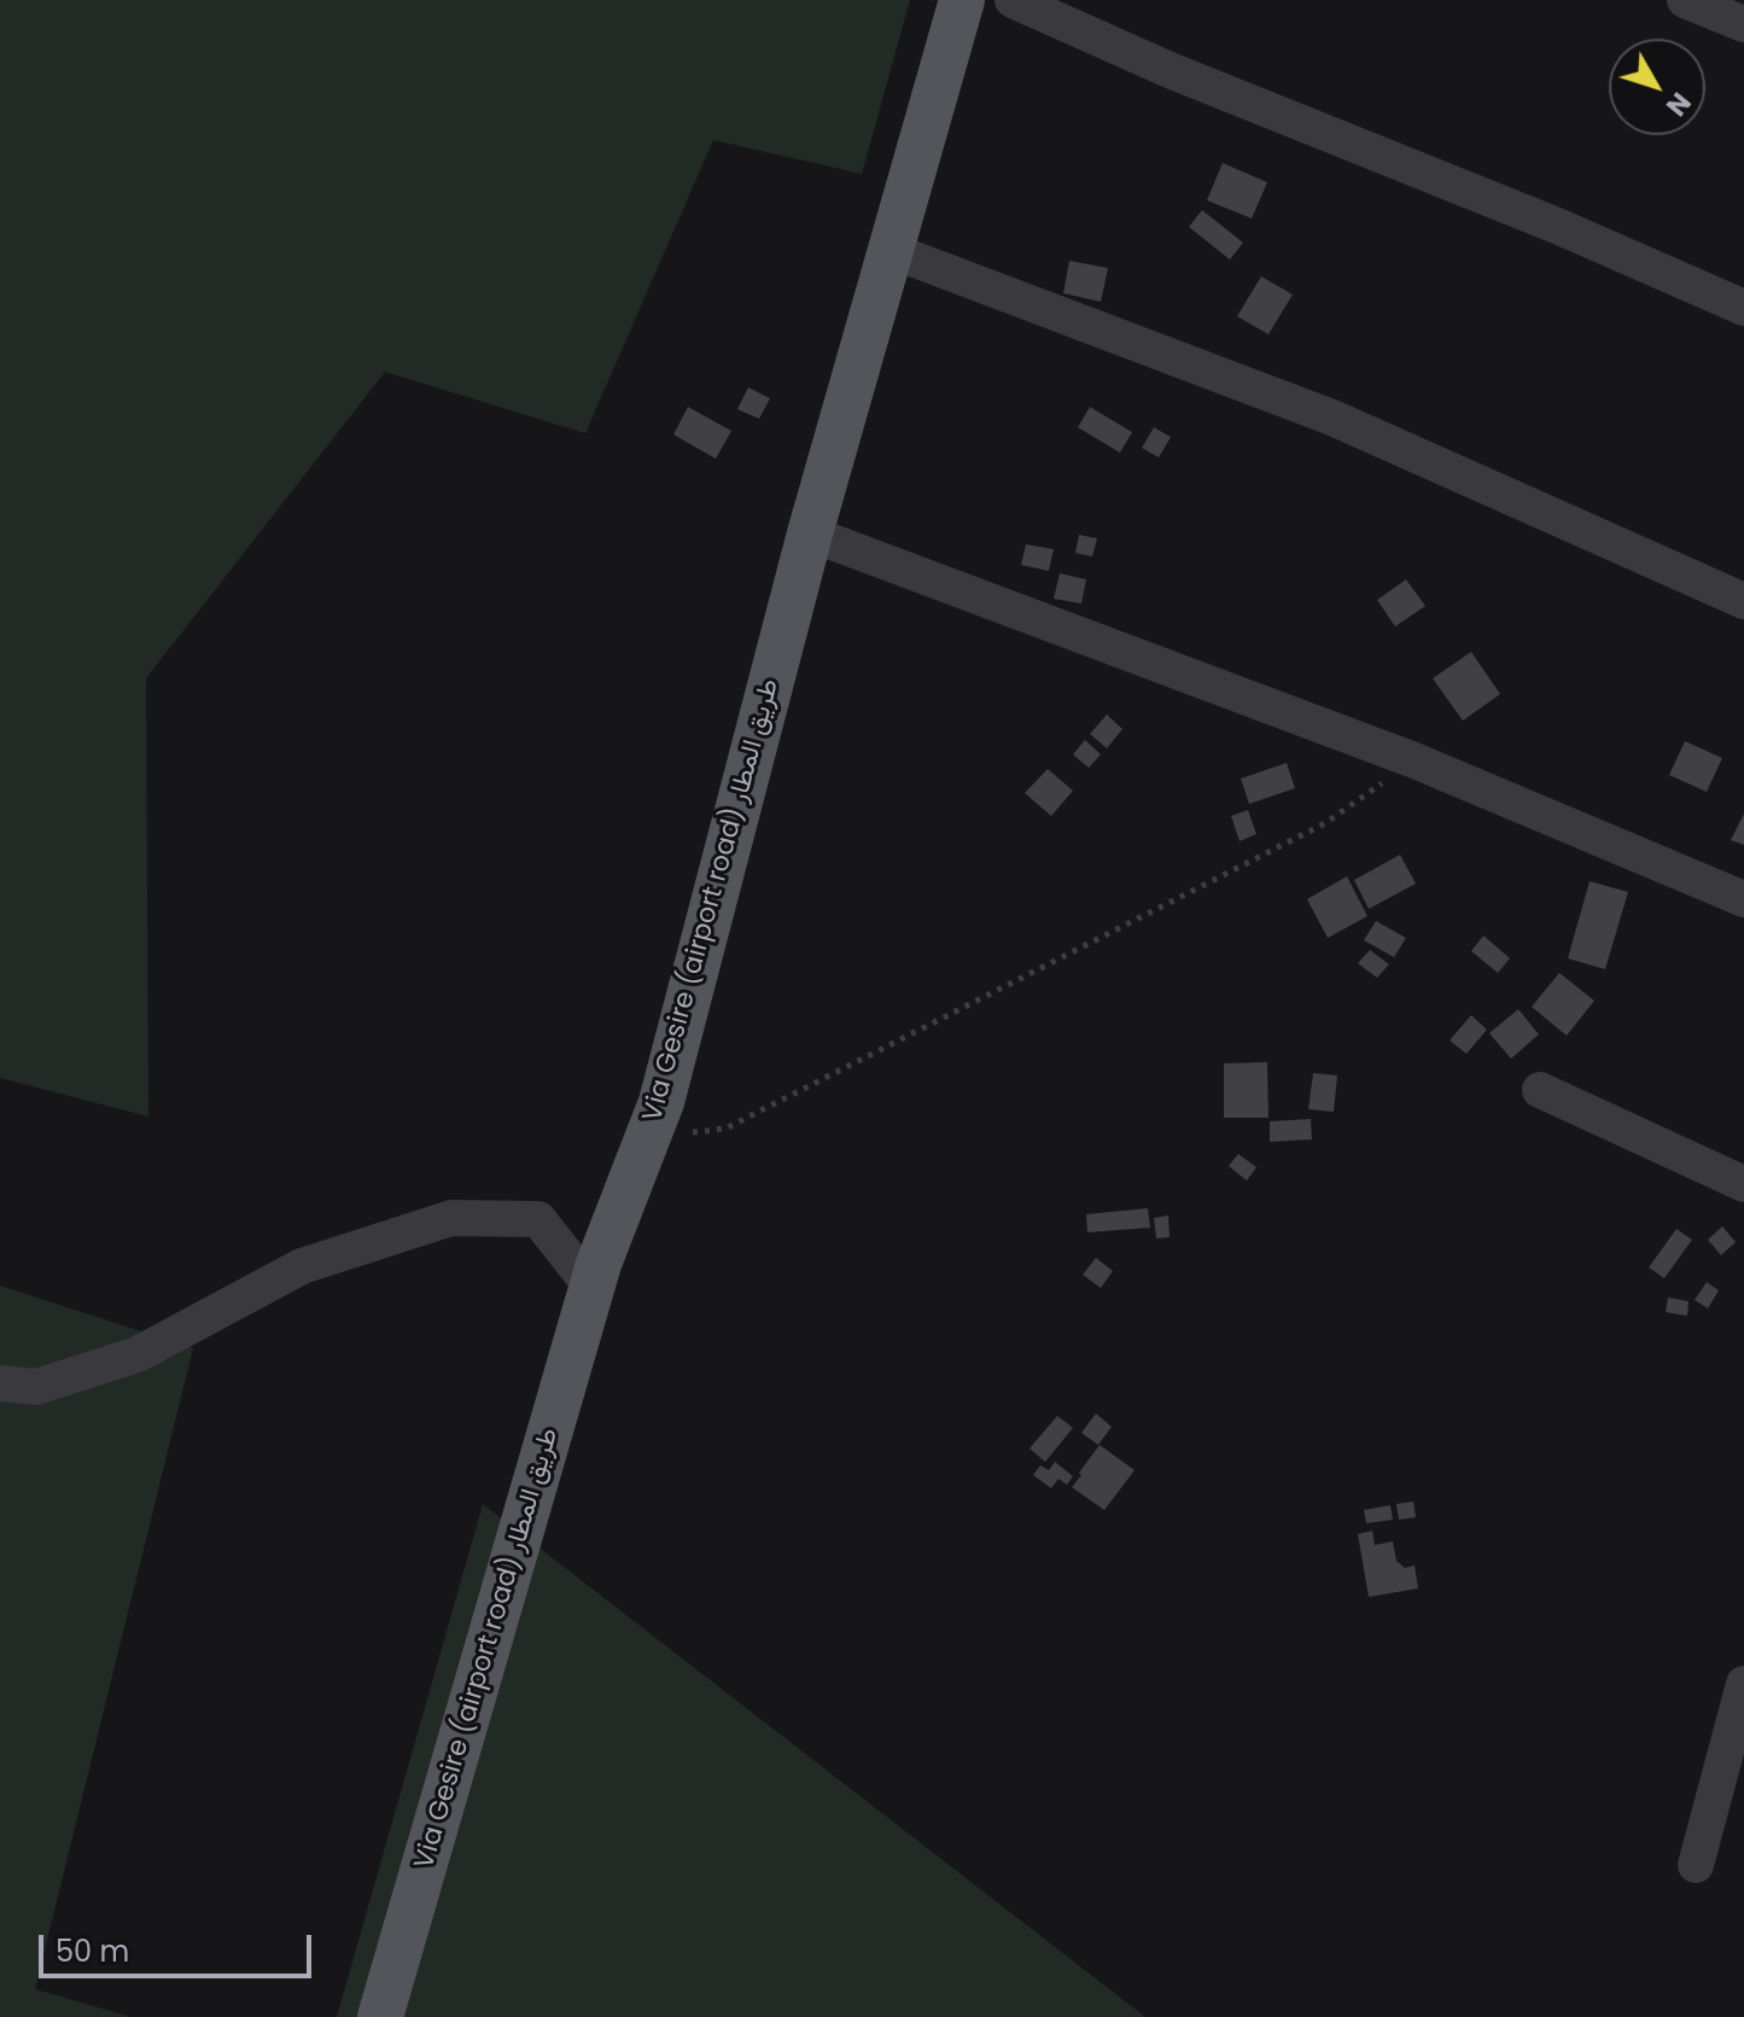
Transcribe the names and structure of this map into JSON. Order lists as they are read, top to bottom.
{
  "streets": {
    "main road": ["Via Gesire (airport road) طريق المطار"]
  },
  "scale_bar": "50 m",
  "north": "bottom right"
}
